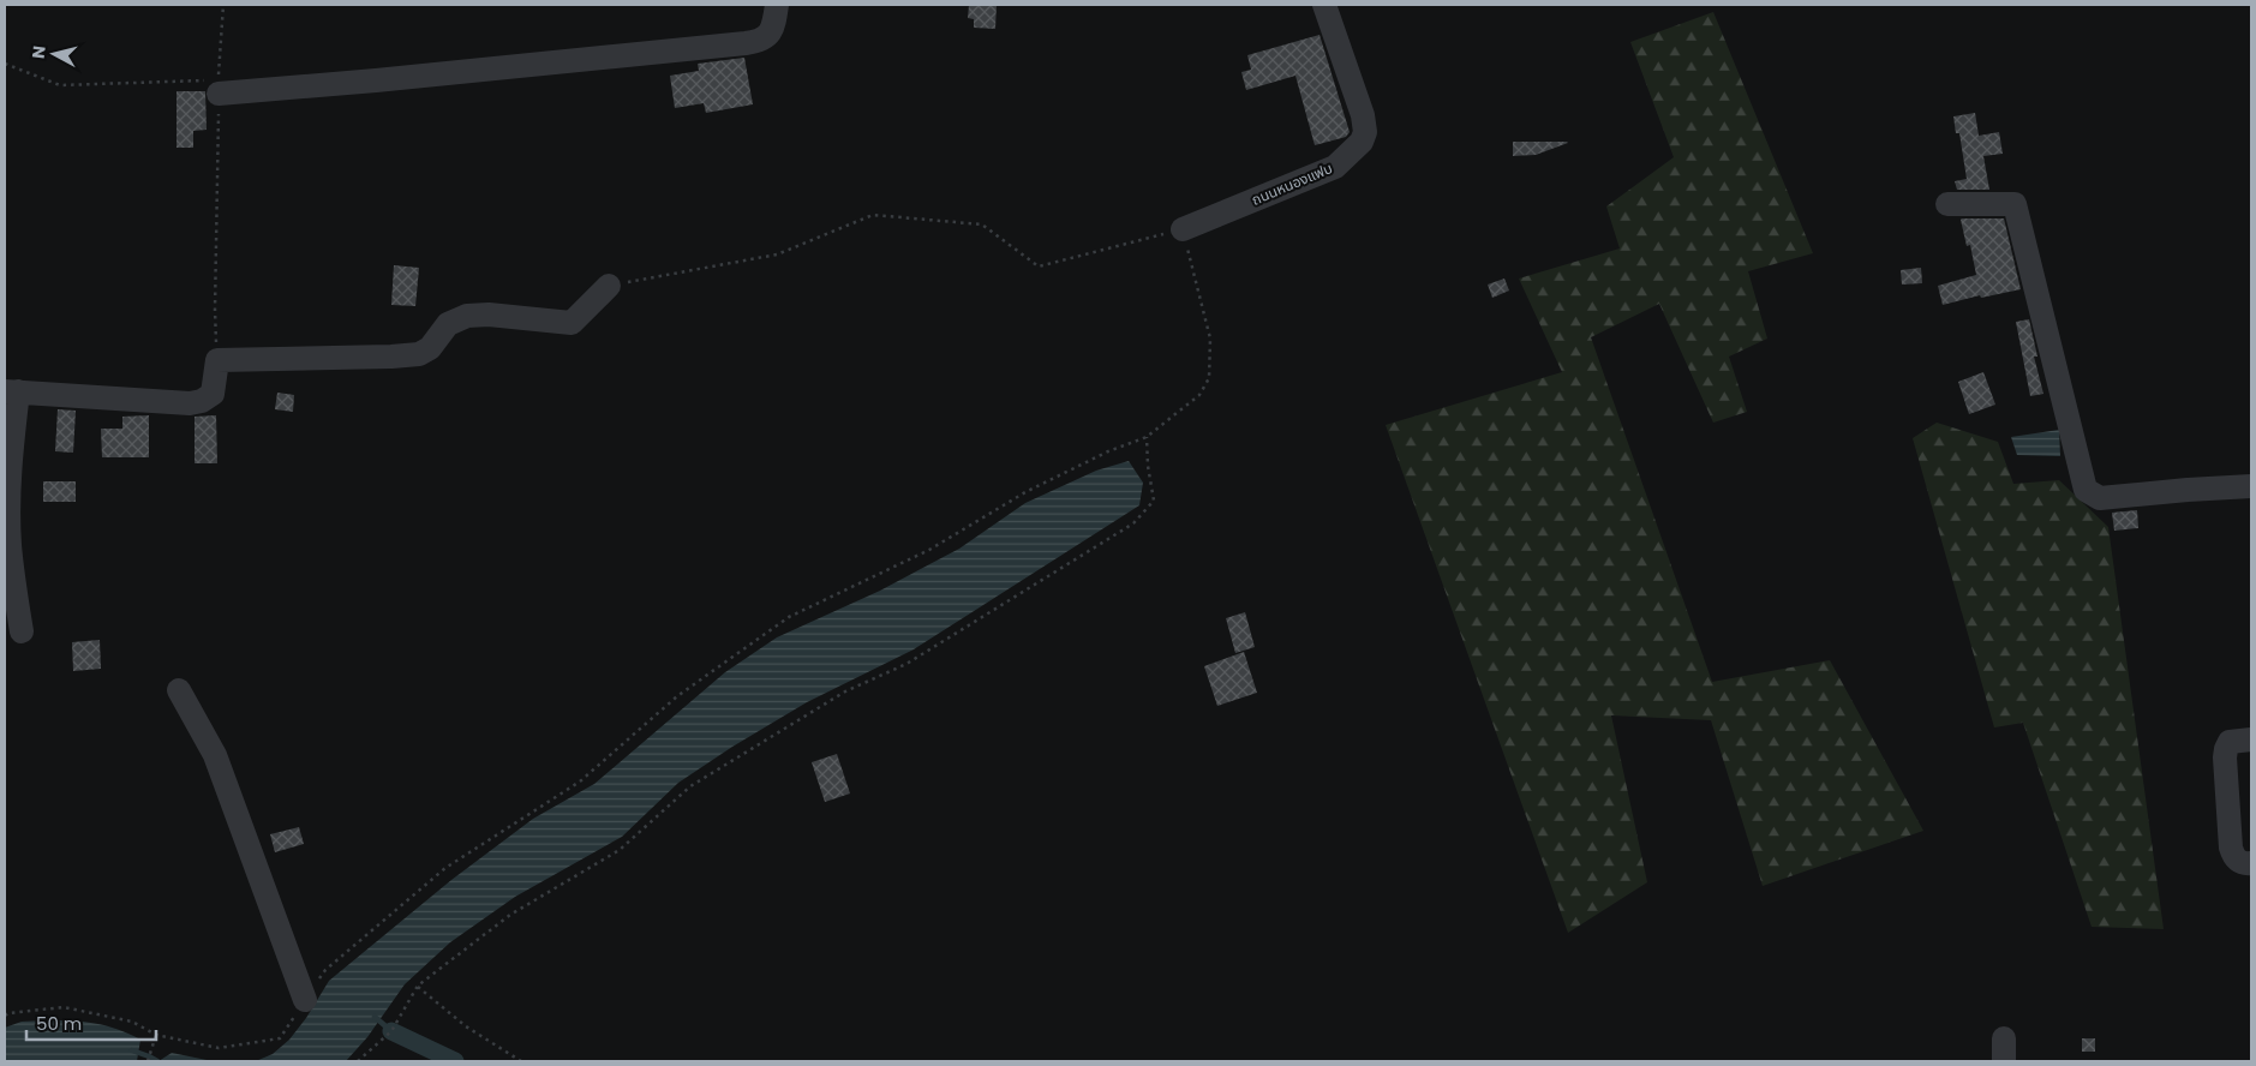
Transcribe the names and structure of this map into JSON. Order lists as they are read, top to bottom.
{
  "streets": {
    "street": ["ถนนหนองแฟบ"]
  },
  "scale_bar": "50 m",
  "north": "left"
}
